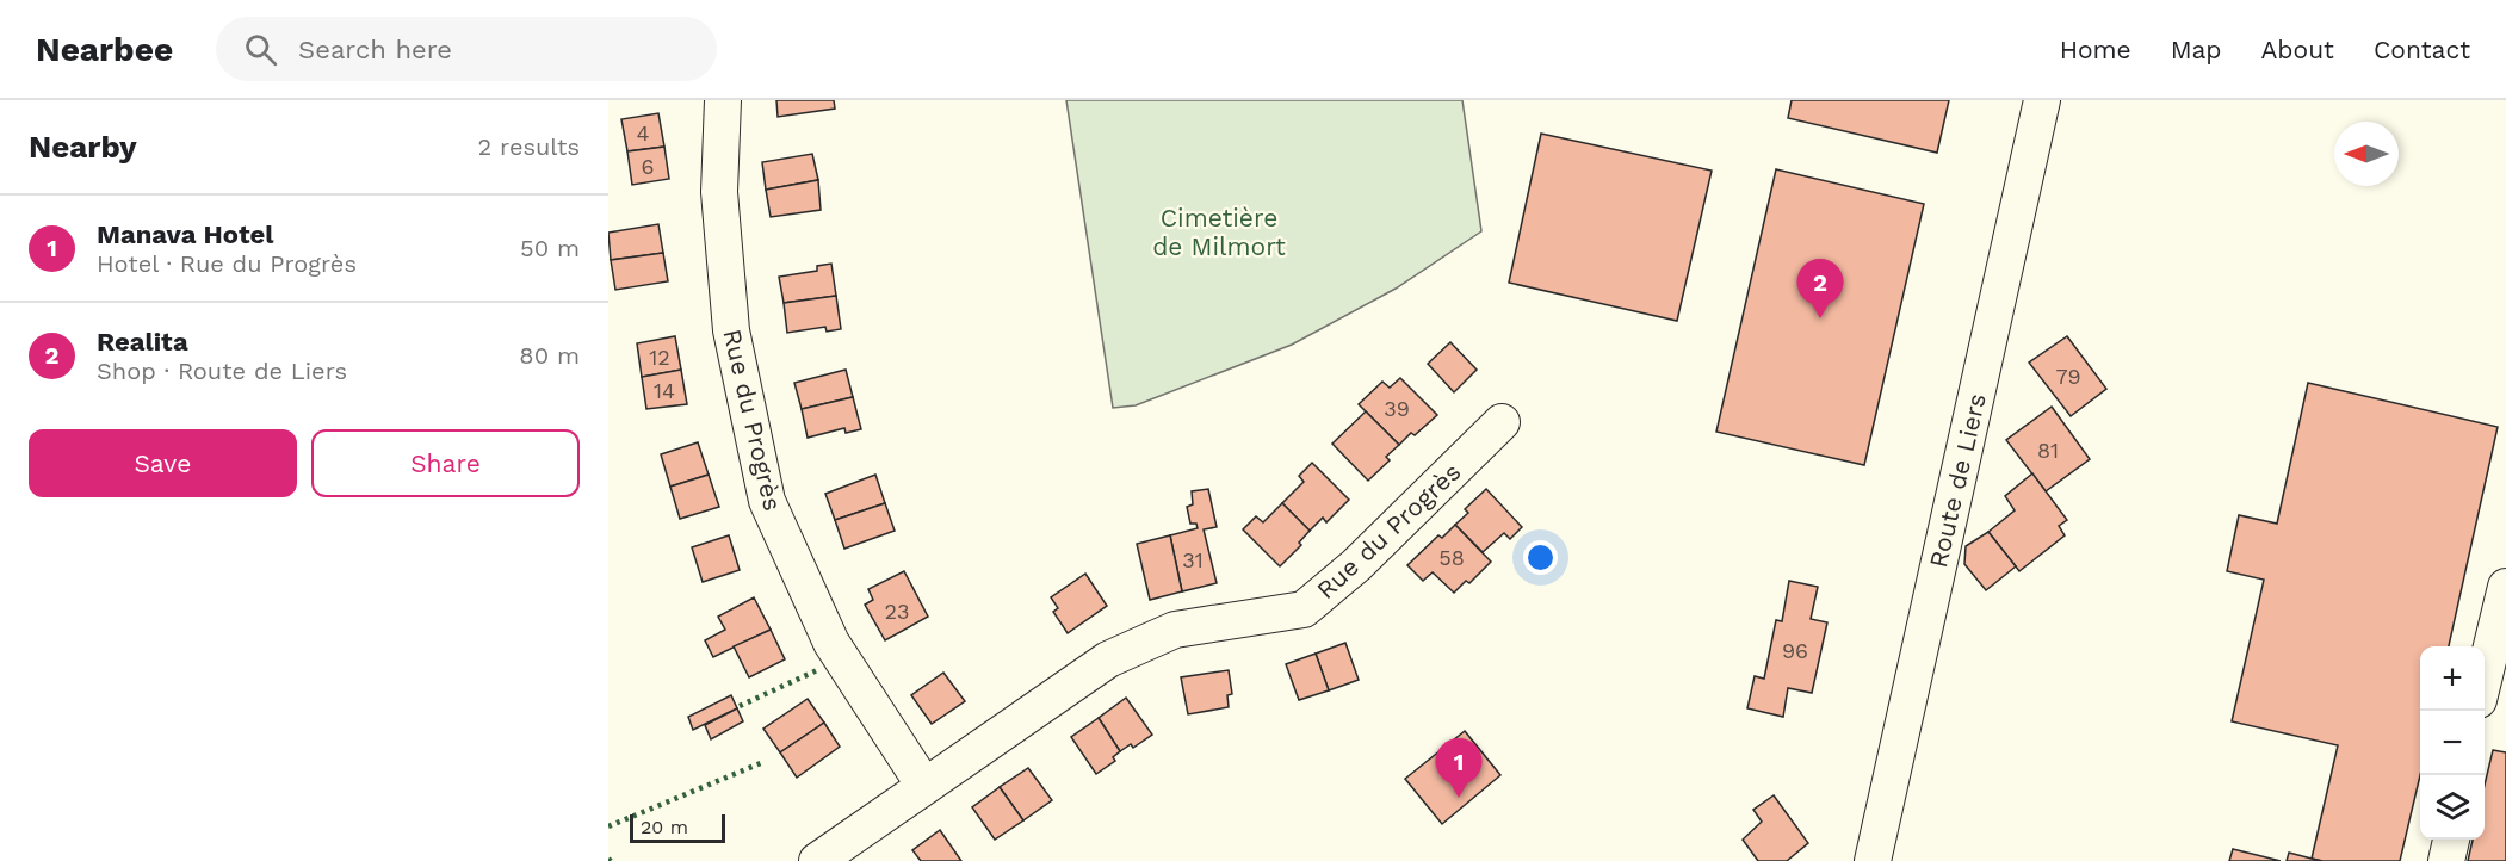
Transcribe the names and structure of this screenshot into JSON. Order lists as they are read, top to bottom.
{
  "streets": {
    "street": ["Rue du Progrès", "Route de Liers"]
  },
  "parks": ["Cimetière de Milmort"],
  "house_numbers": [
    "4",
    "6",
    "12",
    "79",
    "14",
    "39",
    "81",
    "58",
    "31",
    "23",
    "96"
  ],
  "scale_bar": "20 m",
  "north": "left",
  "page": {
    "header": "Nearbee",
    "search": "Search here",
    "nav": [
      "Home",
      "Map",
      "About",
      "Contact"
    ],
    "heading": ["Nearby", "2 results"],
    "list": [
      {
        "mark": "1",
        "name": "Manava Hotel",
        "note": "Hotel · Rue du Progrès",
        "value": "50 m"
      },
      {
        "mark": "2",
        "name": "Realita",
        "note": "Shop · Route de Liers",
        "value": "80 m"
      }
    ],
    "pins": ["2", "1"],
    "buttons": ["Save", "Share"],
    "map_buttons": ["+", "−"],
    "scale": "20 m"
  }
}
